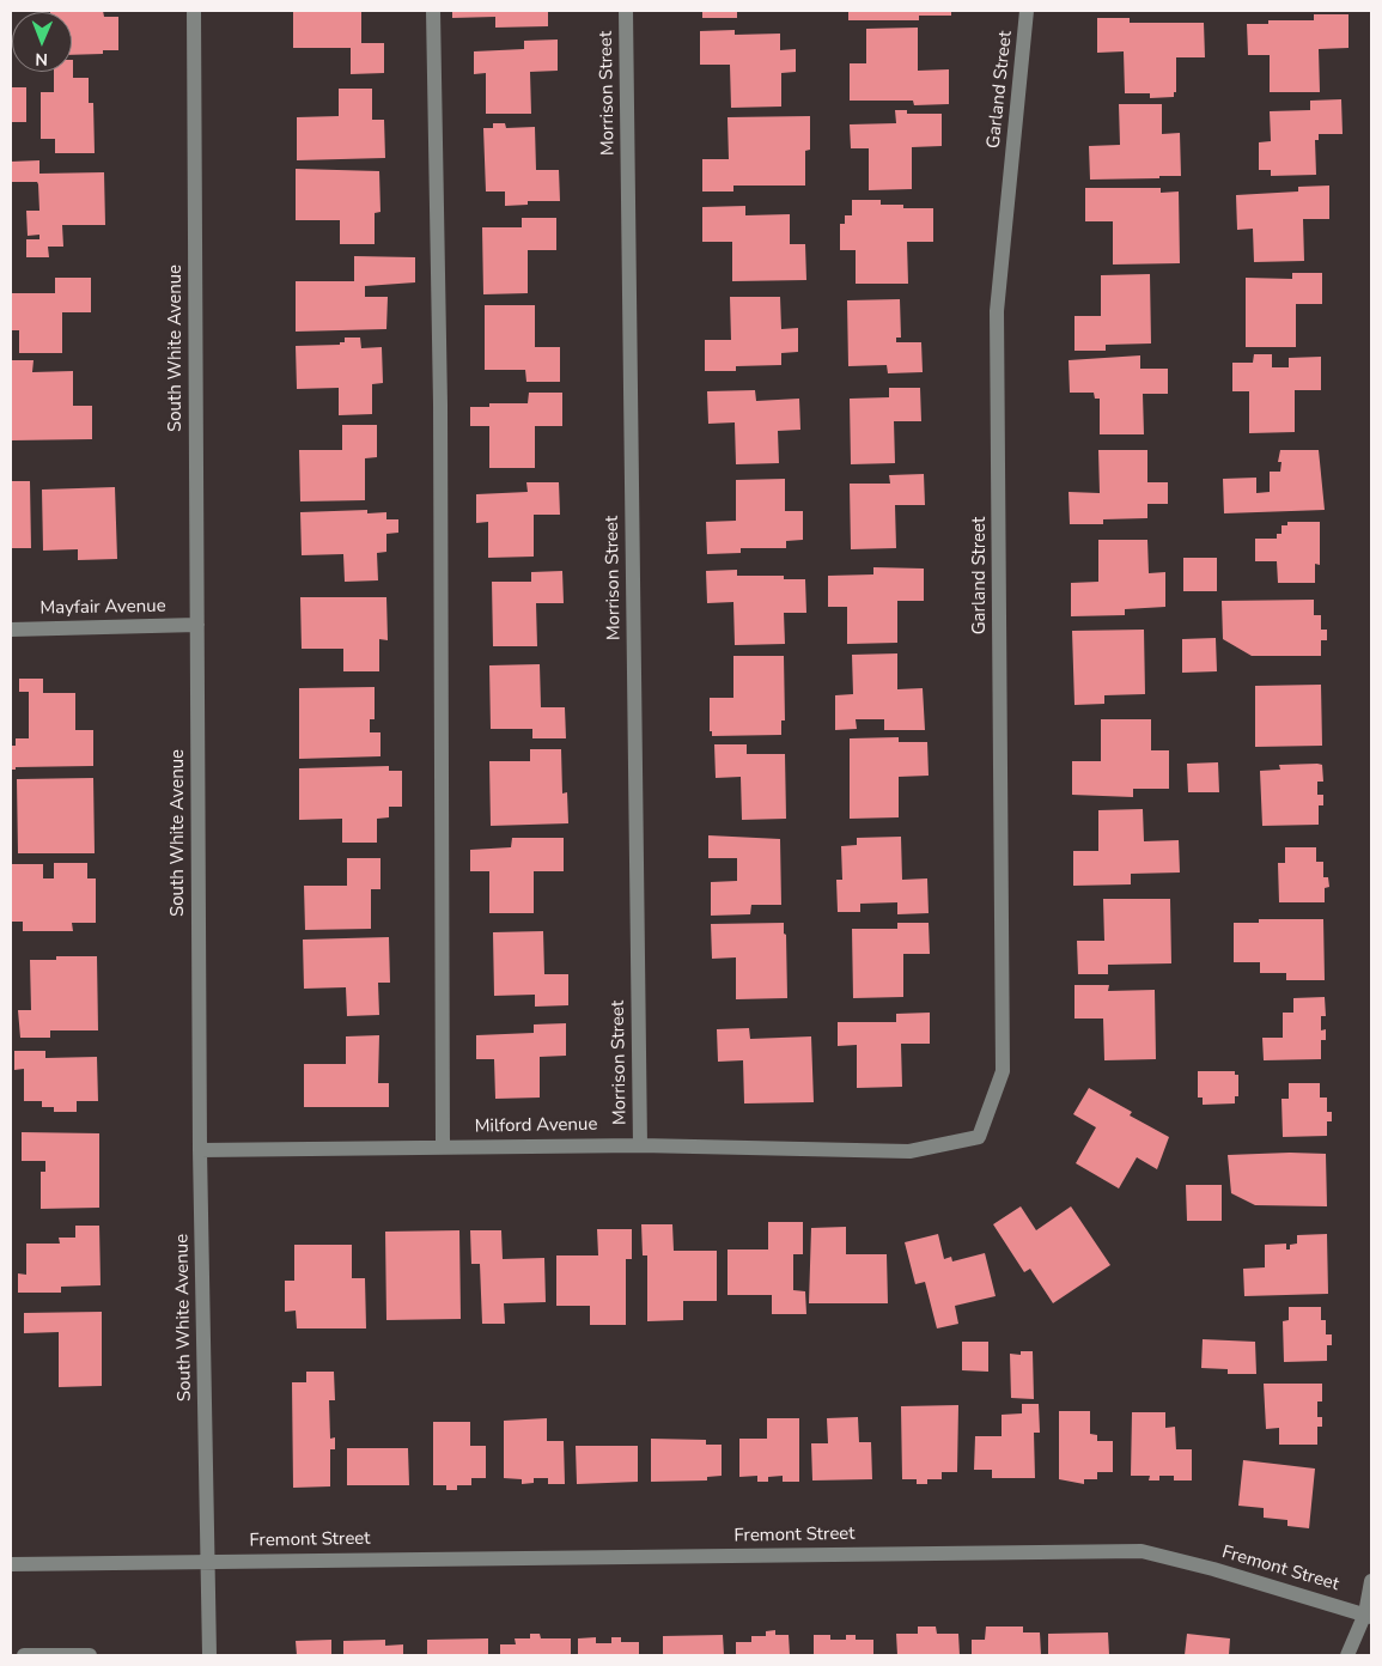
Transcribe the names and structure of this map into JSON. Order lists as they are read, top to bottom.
{
  "streets": {
    "street": [
      "Garland Street",
      "Morrison Street",
      "South White Avenue",
      "Mayfair Avenue",
      "Milford Avenue",
      "Fremont Street"
    ]
  },
  "crossings": [
    ["Garland Street", "Milford Avenue"],
    ["Morrison Street", "Milford Avenue"],
    ["South White Avenue", "Mayfair Avenue"],
    ["South White Avenue", "Milford Avenue"],
    ["South White Avenue", "Fremont Street"]
  ],
  "north": "bottom"
}
